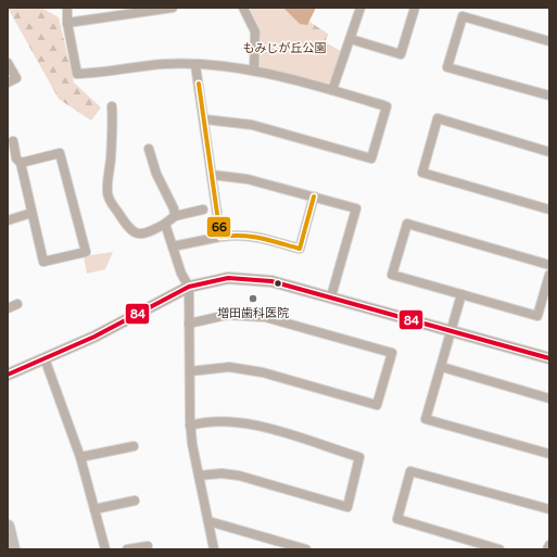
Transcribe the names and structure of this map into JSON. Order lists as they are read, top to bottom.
{
  "parks": ["もみじが丘公園"],
  "places": ["増田歯科医院"],
  "lines": ["transit line 66", "transit line 84"]
}
